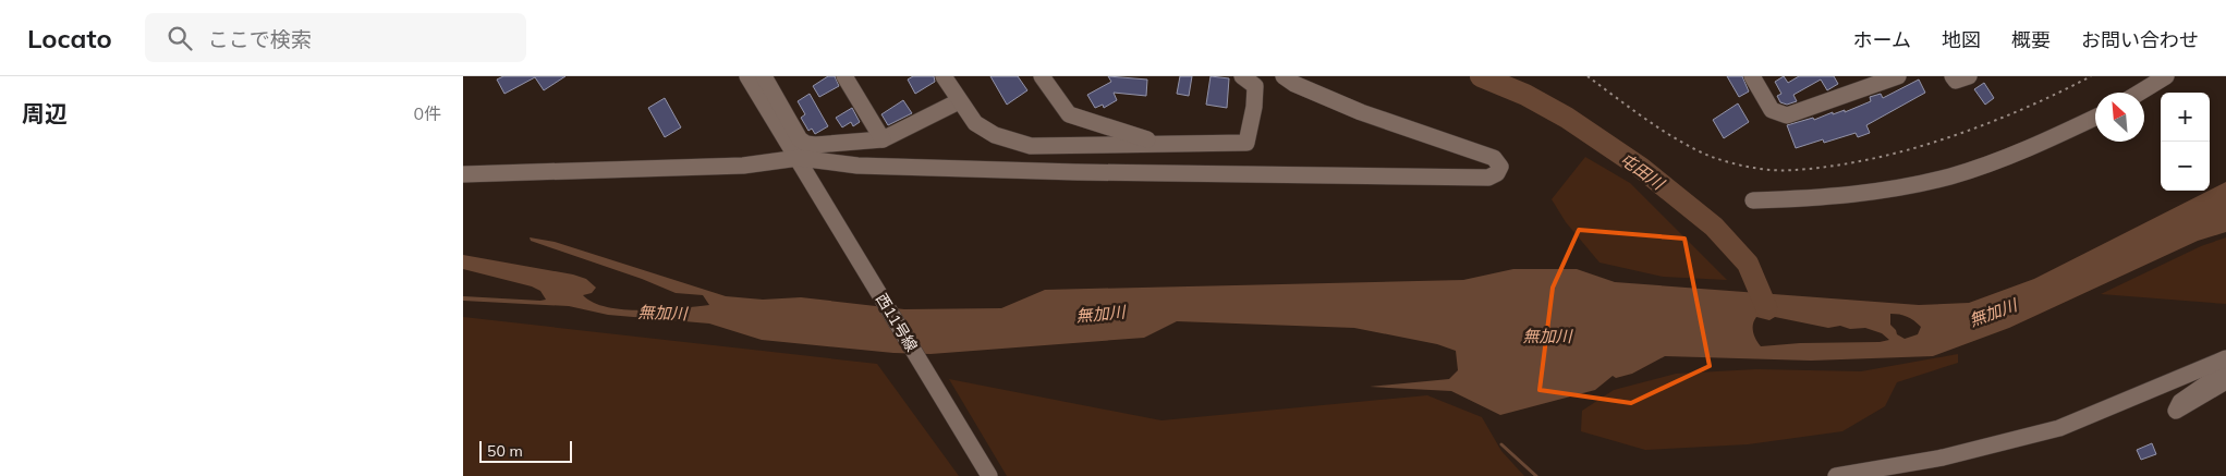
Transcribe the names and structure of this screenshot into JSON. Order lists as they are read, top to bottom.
{
  "streets": {
    "street": ["西11号線"]
  },
  "water": ["屯田川", "無加川"],
  "scale_bar": "50 m",
  "north": "top left",
  "page": {
    "header": "Locato",
    "search": "ここで検索",
    "nav": [
      "ホーム",
      "地図",
      "概要",
      "お問い合わせ"
    ],
    "heading": ["周辺", "0件"],
    "map_buttons": ["+", "−"],
    "scale": "50 m"
  }
}
